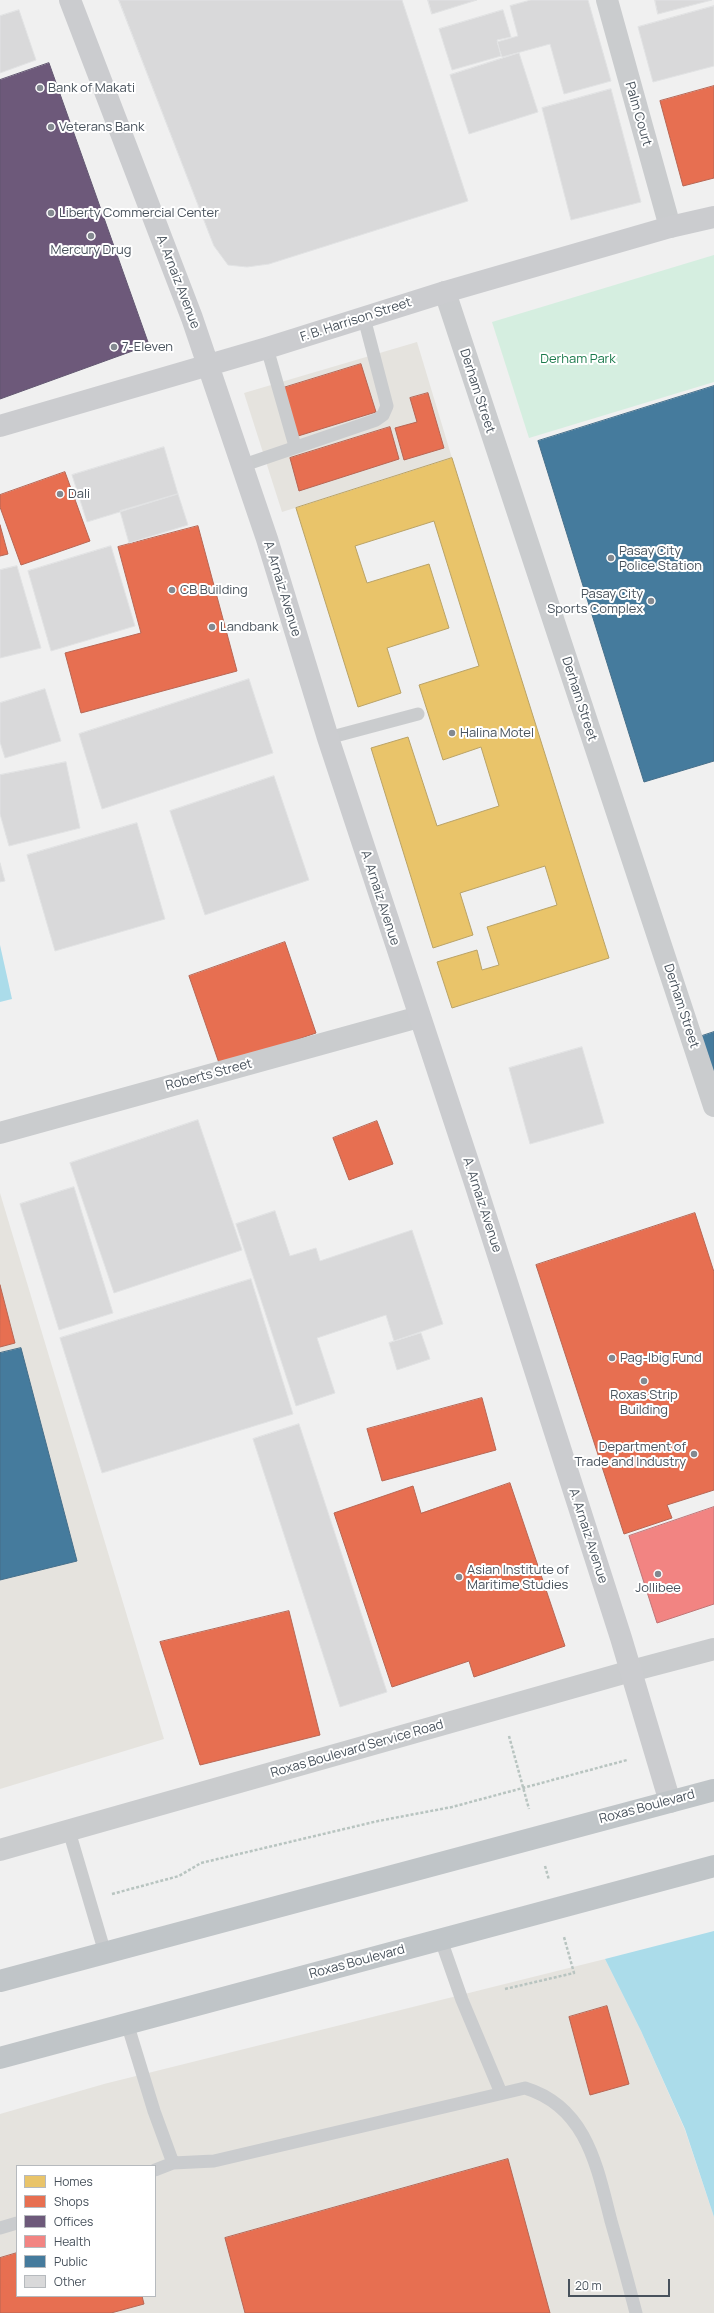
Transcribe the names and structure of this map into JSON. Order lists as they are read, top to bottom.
{
  "streets": {
    "highway": ["Roxas Boulevard"],
    "main road": ["A. Arnaiz Avenue", "F. B. Harrison Street"],
    "street": [
      "Palm Court",
      "Derham Street",
      "Roberts Street",
      "Roxas Boulevard Service Road"
    ]
  },
  "crossings": [
    ["Palm Court", "F. B. Harrison Street"],
    ["A. Arnaiz Avenue", "F. B. Harrison Street"],
    ["A. Arnaiz Avenue", "Roberts Street"],
    ["A. Arnaiz Avenue", "Roxas Boulevard Service Road"],
    ["A. Arnaiz Avenue", "Roxas Boulevard"],
    ["F. B. Harrison Street", "Derham Street"]
  ],
  "parks": ["Derham Park"],
  "places": [
    "Bank of Makati",
    "Veterans Bank",
    "Liberty Commercial Center",
    "Mercury Drug",
    "7-Eleven",
    "Dali",
    "Pasay City Police Station",
    "CB Building",
    "Pasay City Sports Complex",
    "Landbank",
    "Halina Motel",
    "Pag-Ibig Fund",
    "Roxas Strip Building",
    "Department of Trade and Industry",
    "Jollibee",
    "Asian Institute of Maritime Studies"
  ],
  "legend": [
    "Homes",
    "Shops",
    "Offices",
    "Health",
    "Public",
    "Other"
  ],
  "scale_bar": "20 m"
}
